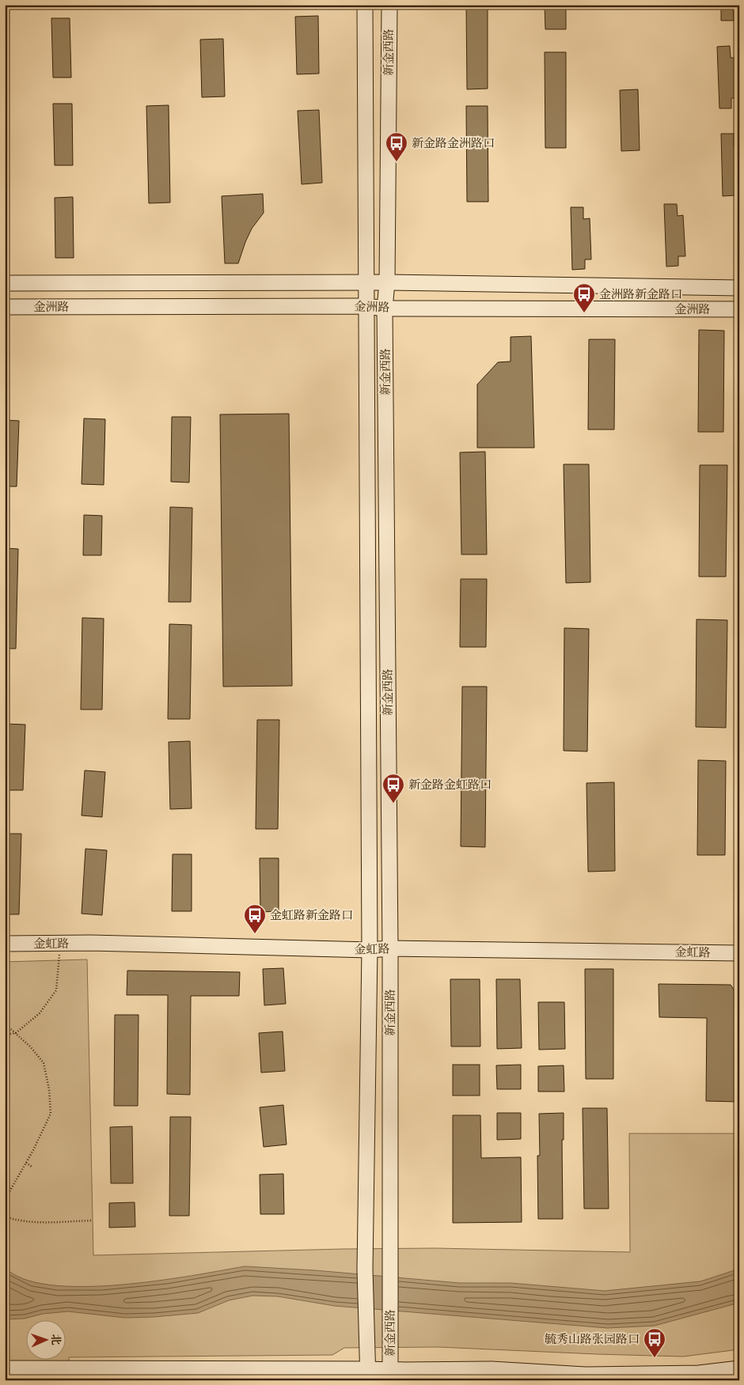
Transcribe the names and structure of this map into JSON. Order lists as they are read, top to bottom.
{
  "streets": {
    "main road": ["新金西路", "金洲路", "金虹路"]
  },
  "crossings": [
    ["新金西路", "金洲路"],
    ["新金西路", "金虹路"]
  ],
  "places": {
    "bus stop": [
      "新金路金洲路口",
      "金洲路新金路口",
      "新金路金虹路口",
      "金虹路新金路口",
      "毓秀山路张园路口"
    ]
  },
  "north": "right"
}
